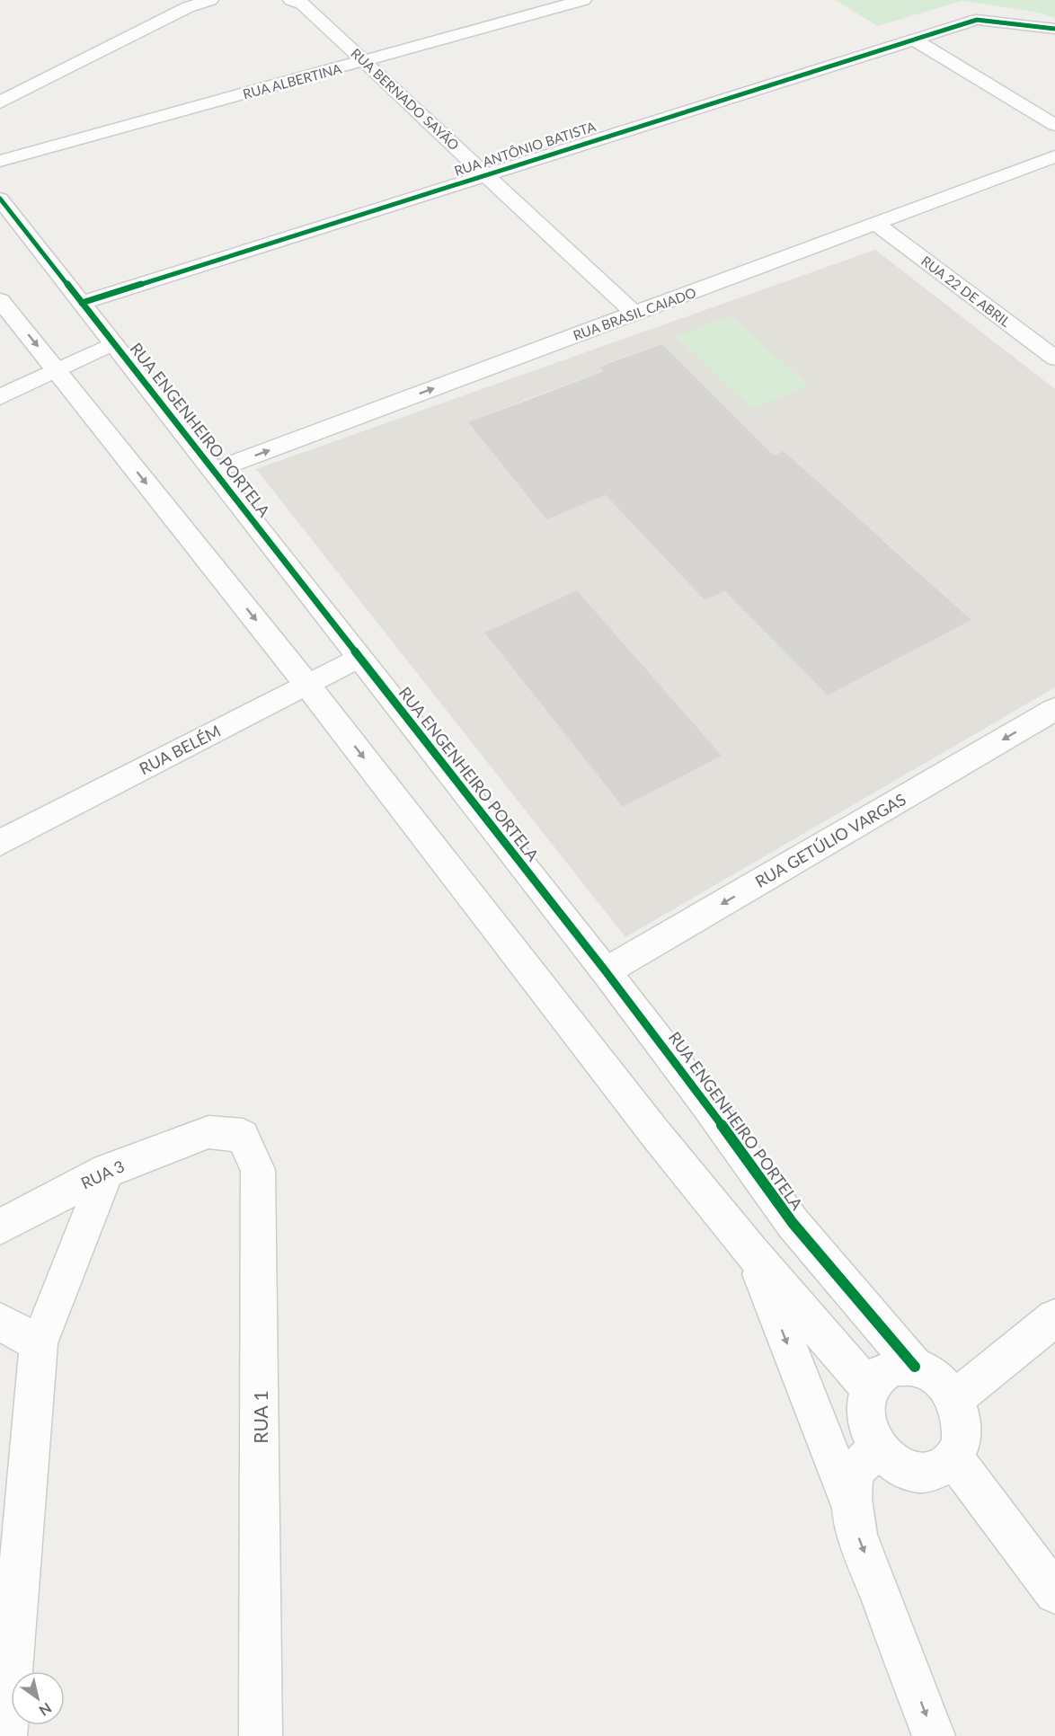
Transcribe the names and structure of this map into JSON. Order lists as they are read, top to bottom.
{
  "streets": {
    "street": [
      "RUA ALBERTINA",
      "RUA BERNADO SAYÃO",
      "RUA ANTÔNIO BATISTA",
      "RUA 22 DE ABRIL",
      "RUA BRASIL CAIADO",
      "RUA ENGENHEIRO PORTELA",
      "RUA BELÉM",
      "RUA GETÚLIO VARGAS",
      "RUA 3",
      "RUA 1"
    ]
  },
  "crossings": [
    ["RUA ALBERTINA", "RUA BERNADO SAYÃO"],
    ["RUA BERNADO SAYÃO", "RUA ANTÔNIO BATISTA"],
    ["RUA BERNADO SAYÃO", "RUA BRASIL CAIADO"],
    ["RUA ANTÔNIO BATISTA", "RUA ENGENHEIRO PORTELA"],
    ["RUA 22 DE ABRIL", "RUA BRASIL CAIADO"],
    ["RUA BRASIL CAIADO", "RUA ENGENHEIRO PORTELA"],
    ["RUA ENGENHEIRO PORTELA", "RUA BELÉM"],
    ["RUA ENGENHEIRO PORTELA", "RUA GETÚLIO VARGAS"],
    ["RUA 3", "RUA 1"]
  ],
  "one_way": ["RUA BRASIL CAIADO", "RUA GETÚLIO VARGAS"],
  "north": "bottom right"
}
